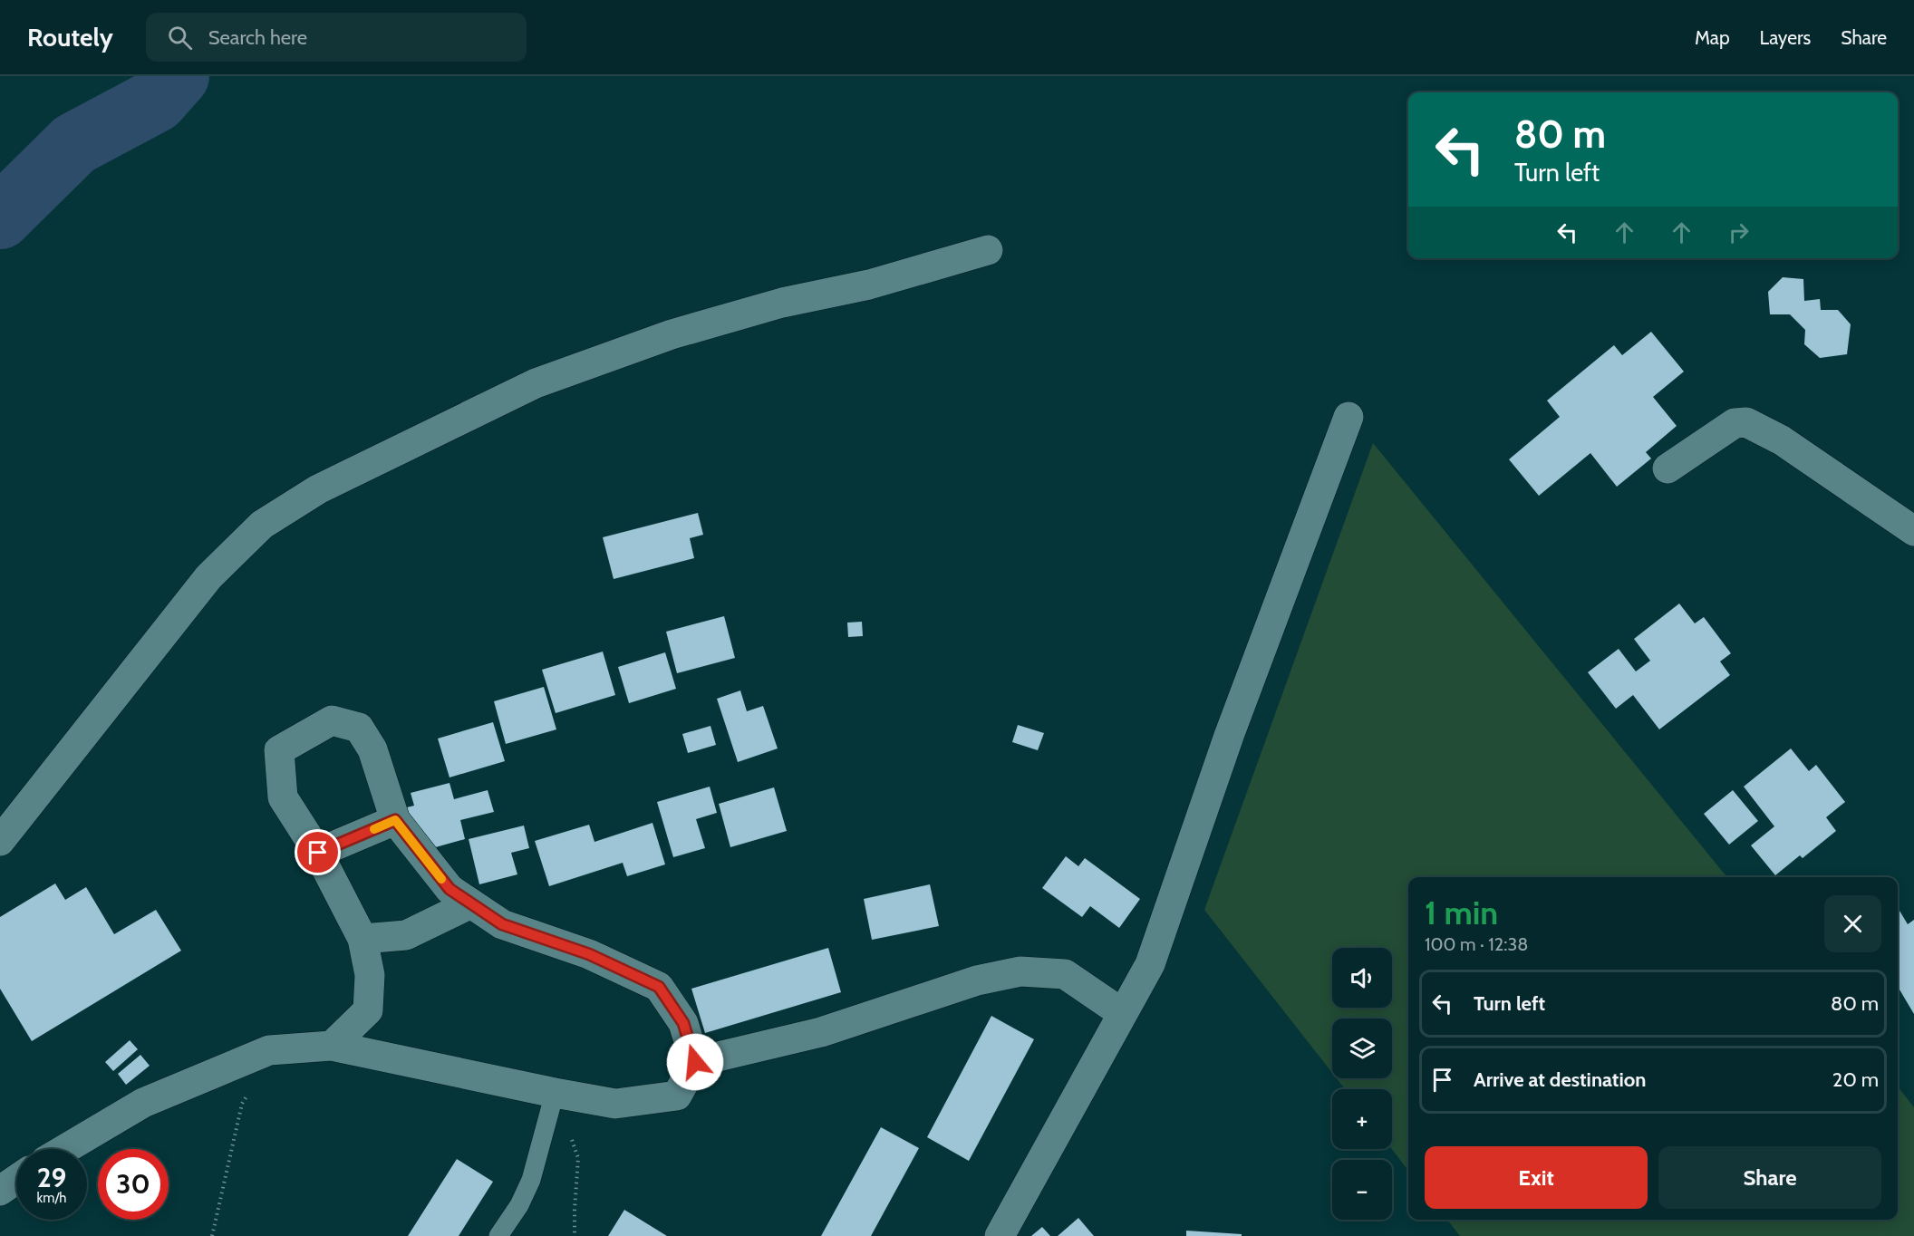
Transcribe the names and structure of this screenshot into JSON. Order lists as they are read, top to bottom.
{
  "page": {
    "header": "Routely",
    "search": "Search here",
    "nav": ["Map", "Layers", "Share"],
    "turn": ["80 m", "Turn left"],
    "heading": ["1 min", "100 m · 12:38"],
    "map_buttons": ["+", "−"],
    "list": [
      {
        "name": "Turn left",
        "value": "80 m"
      },
      {
        "name": "Arrive at destination",
        "value": "20 m"
      }
    ],
    "buttons": ["Exit", "Share"],
    "speed": "29 km/h",
    "limit": "30"
  }
}
